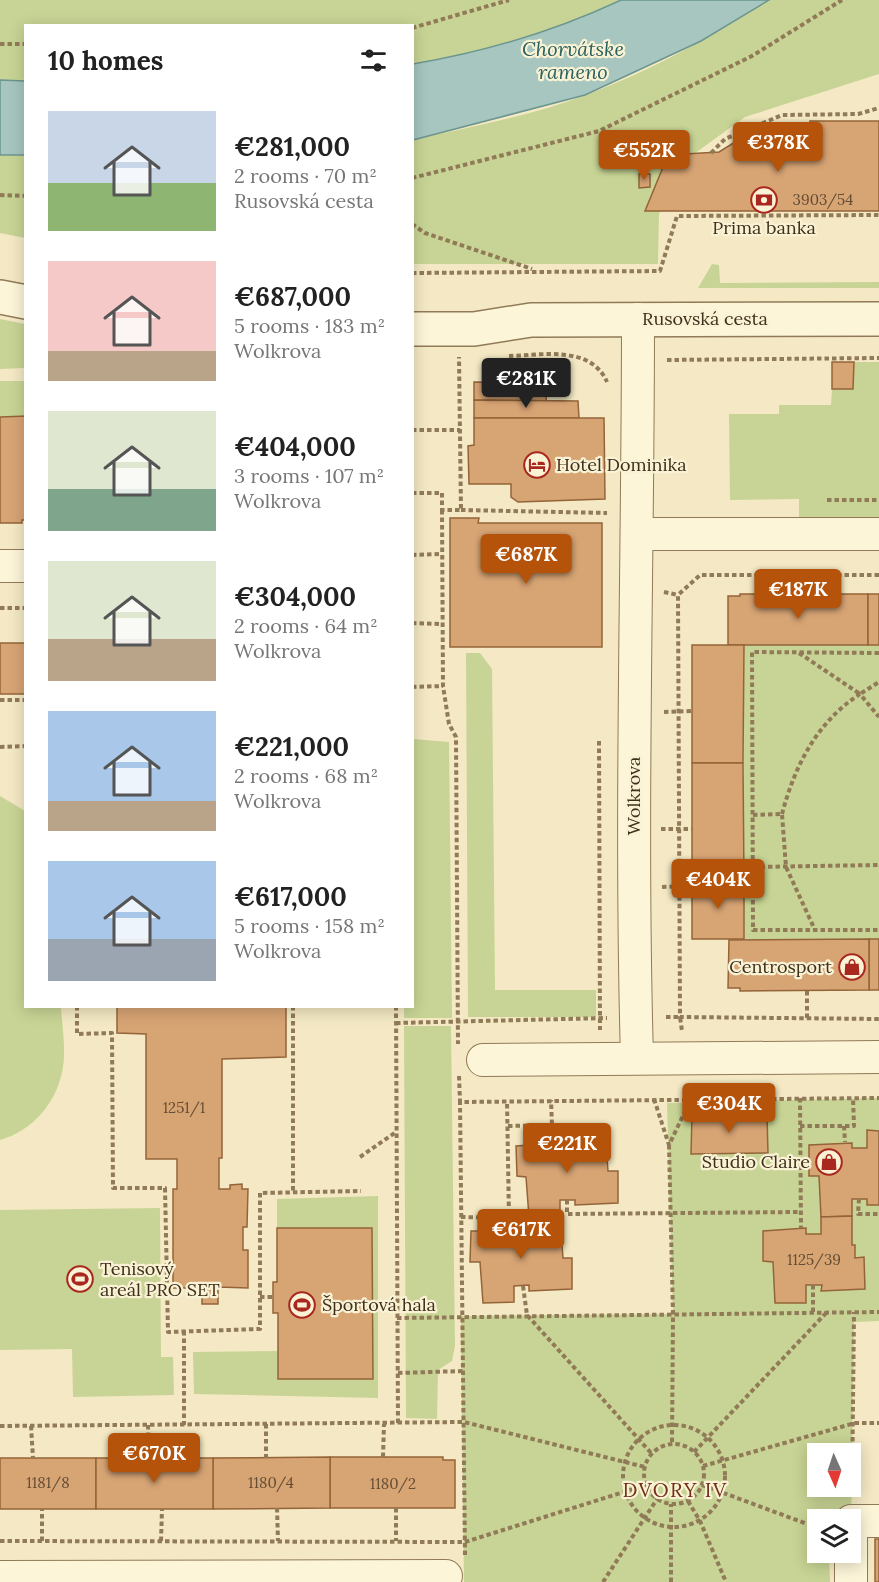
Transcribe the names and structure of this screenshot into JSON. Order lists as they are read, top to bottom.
{
  "streets": {
    "street": ["Rusovská cesta", "Wolkrova"]
  },
  "crossings": [
    ["Rusovská cesta", "Wolkrova"]
  ],
  "districts": ["DVORY IV"],
  "water": ["Chorvátske rameno"],
  "places": {
    "bank": ["Prima banka"],
    "hotel": ["Hotel Dominika"],
    "shop": ["Centrosport", "Studio Claire"],
    "sports": ["Tenisový areál PRO SET", "Športová hala"]
  },
  "house_numbers": [
    "3903/54",
    "1251/1",
    "1125/39",
    "1181/8",
    "1180/4",
    "1180/2"
  ],
  "north": "bottom",
  "page": {
    "heading": "10 homes",
    "list": [
      {
        "name": "€281,000",
        "note": "2 rooms · 70 m² · Rusovská cesta"
      },
      {
        "name": "€687,000",
        "note": "5 rooms · 183 m² · Wolkrova"
      },
      {
        "name": "€404,000",
        "note": "3 rooms · 107 m² · Wolkrova"
      },
      {
        "name": "€304,000",
        "note": "2 rooms · 64 m² · Wolkrova"
      },
      {
        "name": "€221,000",
        "note": "2 rooms · 68 m² · Wolkrova"
      },
      {
        "name": "€617,000",
        "note": "5 rooms · 158 m² · Wolkrova"
      }
    ],
    "price": [
      "€378K",
      "€552K",
      "€281K",
      "€687K",
      "€187K",
      "€404K",
      "€304K",
      "€221K",
      "€617K",
      "€670K"
    ]
  }
}
